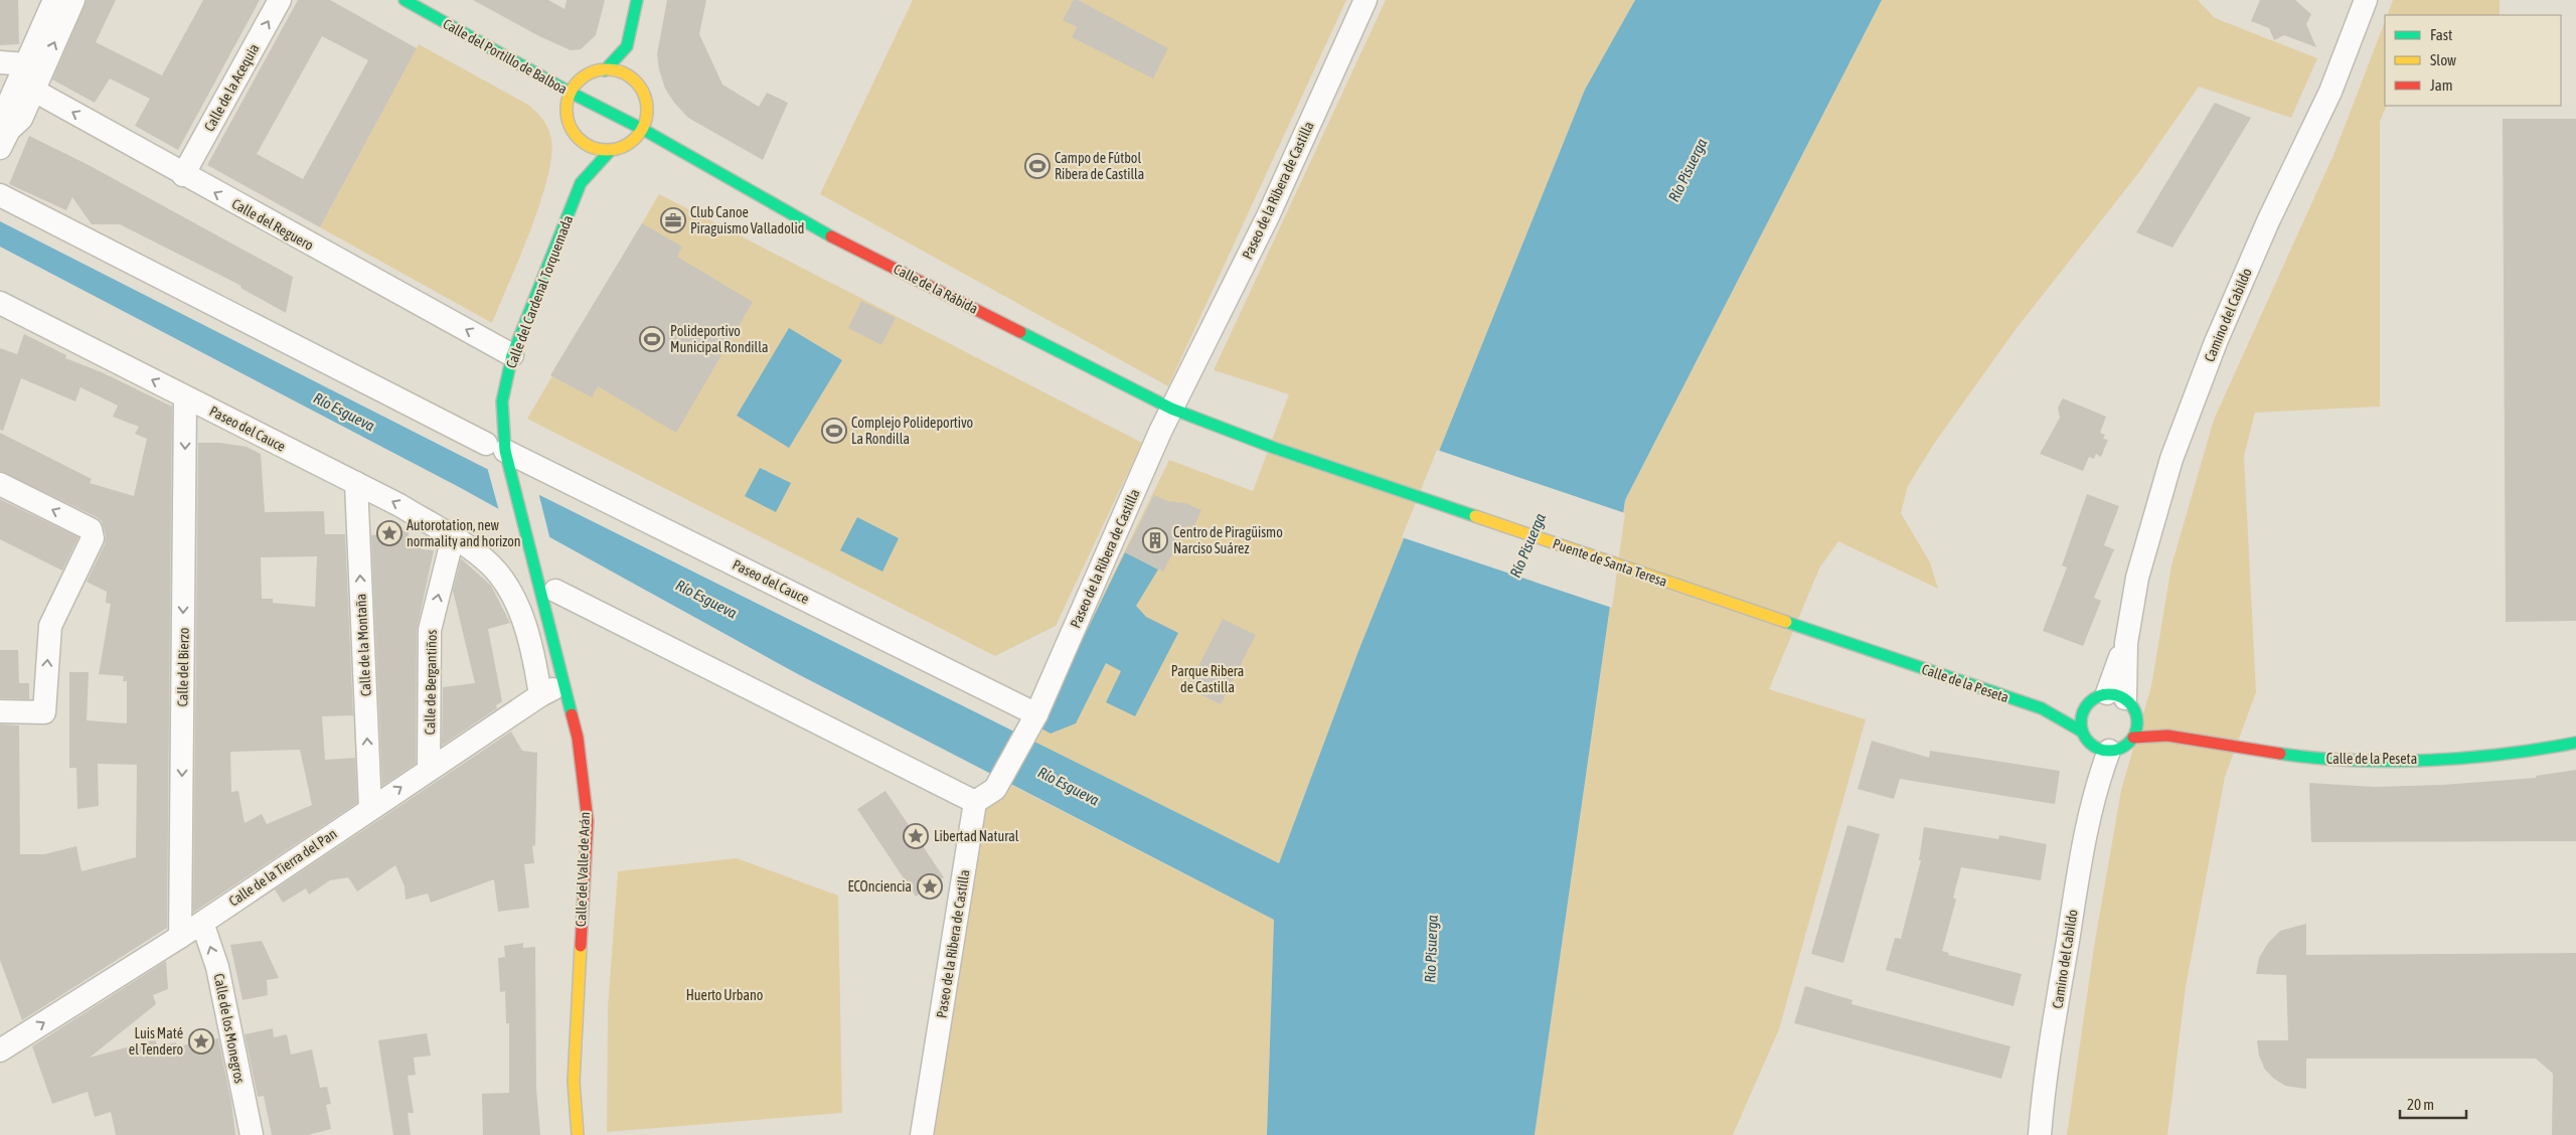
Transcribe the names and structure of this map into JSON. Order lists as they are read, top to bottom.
{
  "streets": {
    "main road": [
      "Calle del Portillo de Balboa",
      "Calle de la Rábida",
      "Calle del Cardenal Torquemada",
      "Puente de Santa Teresa",
      "Calle de la Peseta",
      "Calle del Valle de Arán"
    ],
    "street": [
      "Calle de la Acequia",
      "Paseo de la Ribera de Castilla",
      "Calle del Reguero",
      "Camino del Cabildo",
      "Paseo del Cauce",
      "Calle de la Montaña",
      "Calle del Bierzo",
      "Calle de Bergantiños",
      "Calle de la Tierra del Pan",
      "Calle de los Monegros"
    ]
  },
  "crossings": [
    ["Calle del Portillo de Balboa", "Calle de la Rábida"],
    ["Calle de la Acequia", "Calle del Reguero"],
    ["Paseo de la Ribera de Castilla", "Calle de la Rábida"],
    ["Paseo de la Ribera de Castilla", "Paseo del Cauce"],
    ["Calle del Reguero", "Calle del Cardenal Torquemada"],
    ["Calle de la Rábida", "Calle del Cardenal Torquemada"],
    ["Calle de la Rábida", "Puente de Santa Teresa"],
    ["Calle del Cardenal Torquemada", "Paseo del Cauce"],
    ["Calle del Cardenal Torquemada", "Calle del Valle de Arán"],
    ["Camino del Cabildo", "Calle de la Peseta"],
    ["Paseo del Cauce", "Calle de la Montaña"],
    ["Paseo del Cauce", "Calle del Bierzo"],
    ["Paseo del Cauce", "Calle de Bergantiños"],
    ["Paseo del Cauce", "Calle de la Tierra del Pan"],
    ["Puente de Santa Teresa", "Calle de la Peseta"],
    ["Calle de la Montaña", "Calle de la Tierra del Pan"],
    ["Calle del Bierzo", "Calle de la Tierra del Pan"],
    ["Calle de Bergantiños", "Calle de la Tierra del Pan"],
    ["Calle de la Tierra del Pan", "Calle del Valle de Arán"],
    ["Calle de la Tierra del Pan", "Calle de los Monegros"]
  ],
  "one_way": [
    "Calle del Reguero",
    "Calle de la Montaña",
    "Calle del Bierzo",
    "Calle de Bergantiños",
    "Calle de la Tierra del Pan",
    "Calle de los Monegros"
  ],
  "water": ["Río Pisuerga", "Río Esgueva"],
  "parks": ["Parque Ribera de Castilla", "Huerto Urbano"],
  "places": {
    "sports": ["Campo de Fútbol Ribera de Castilla", "Polideportivo Municipal Rondilla", "Complejo Polideportivo La Rondilla"],
    "office": ["Club Canoe Piraguismo Valladolid"],
    "place": [
      "Autorotation, new normality and horizon",
      "Libertad Natural",
      "ECOnciencia",
      "Luis Maté el Tendero"
    ],
    "building": ["Centro de Piragüismo Narciso Suárez"]
  },
  "legend": ["Fast", "Slow", "Jam"],
  "scale_bar": "20 m"
}
